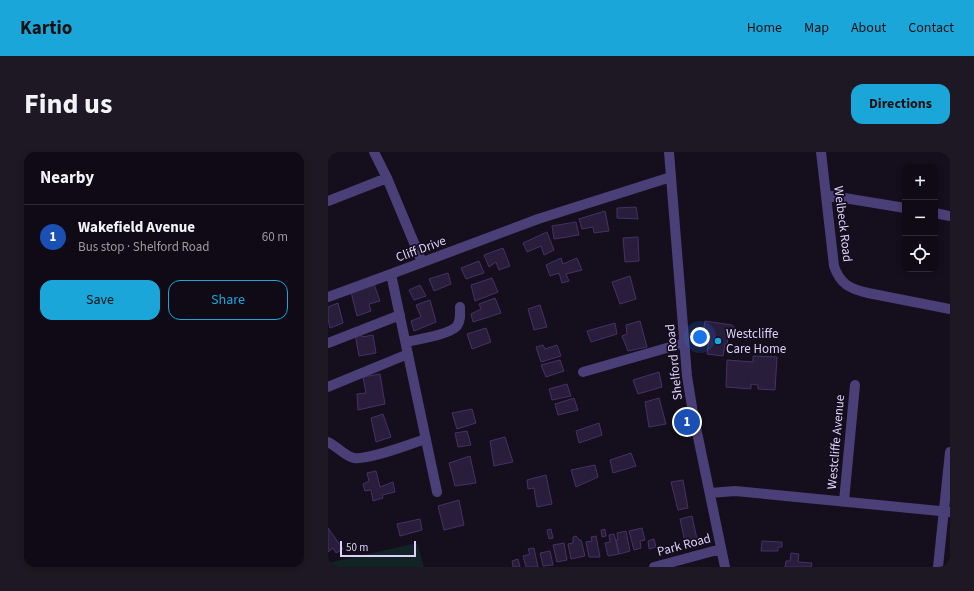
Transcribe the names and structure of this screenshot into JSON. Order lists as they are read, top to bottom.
{
  "streets": {
    "street": [
      "Welbeck Road",
      "Cliff Drive",
      "Shelford Road",
      "Westcliffe Avenue",
      "Park Road"
    ]
  },
  "crossings": [
    ["Cliff Drive", "Shelford Road"],
    ["Shelford Road", "Park Road"]
  ],
  "places": ["Westcliffe Care Home"],
  "scale_bar": "50 m",
  "page": {
    "header": "Kartio",
    "nav": [
      "Home",
      "Map",
      "About",
      "Contact"
    ],
    "title": "Find us",
    "buttons": [
      "Directions",
      ["Save", "Share"]
    ],
    "heading": "Nearby",
    "map_buttons": ["+", "−"],
    "list": [
      {
        "mark": "1",
        "name": "Wakefield Avenue",
        "note": "Bus stop · Shelford Road",
        "value": "60 m"
      }
    ],
    "pins": "1",
    "scale": "50 m"
  }
}
